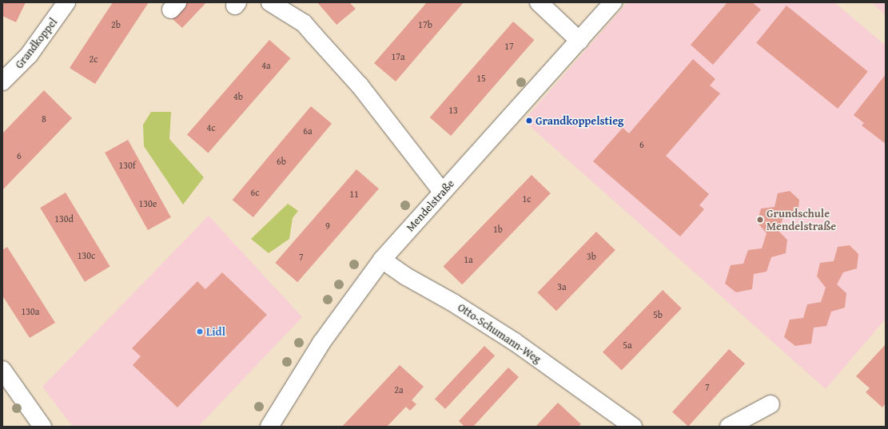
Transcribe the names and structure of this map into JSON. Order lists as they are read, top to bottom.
{
  "streets": {
    "street": ["Grandkoppel", "Mendelstraße", "Otto-Schumann-Weg"]
  },
  "crossings": [
    ["Mendelstraße", "Otto-Schumann-Weg"]
  ],
  "places": ["Grandkoppelstieg", "Grundschule Mendelstraße", "Lidl"],
  "house_numbers": [
    "2b",
    "17b",
    "17",
    "17a",
    "2c",
    "4a",
    "15",
    "4b",
    "13",
    "8",
    "4c",
    "6a",
    "6",
    "6",
    "6b",
    "130f",
    "6c",
    "11",
    "1c",
    "130e",
    "130d",
    "9",
    "1b",
    "130c",
    "3b",
    "7",
    "1a",
    "3a",
    "130a",
    "5b",
    "5a",
    "7",
    "2a"
  ]
}
